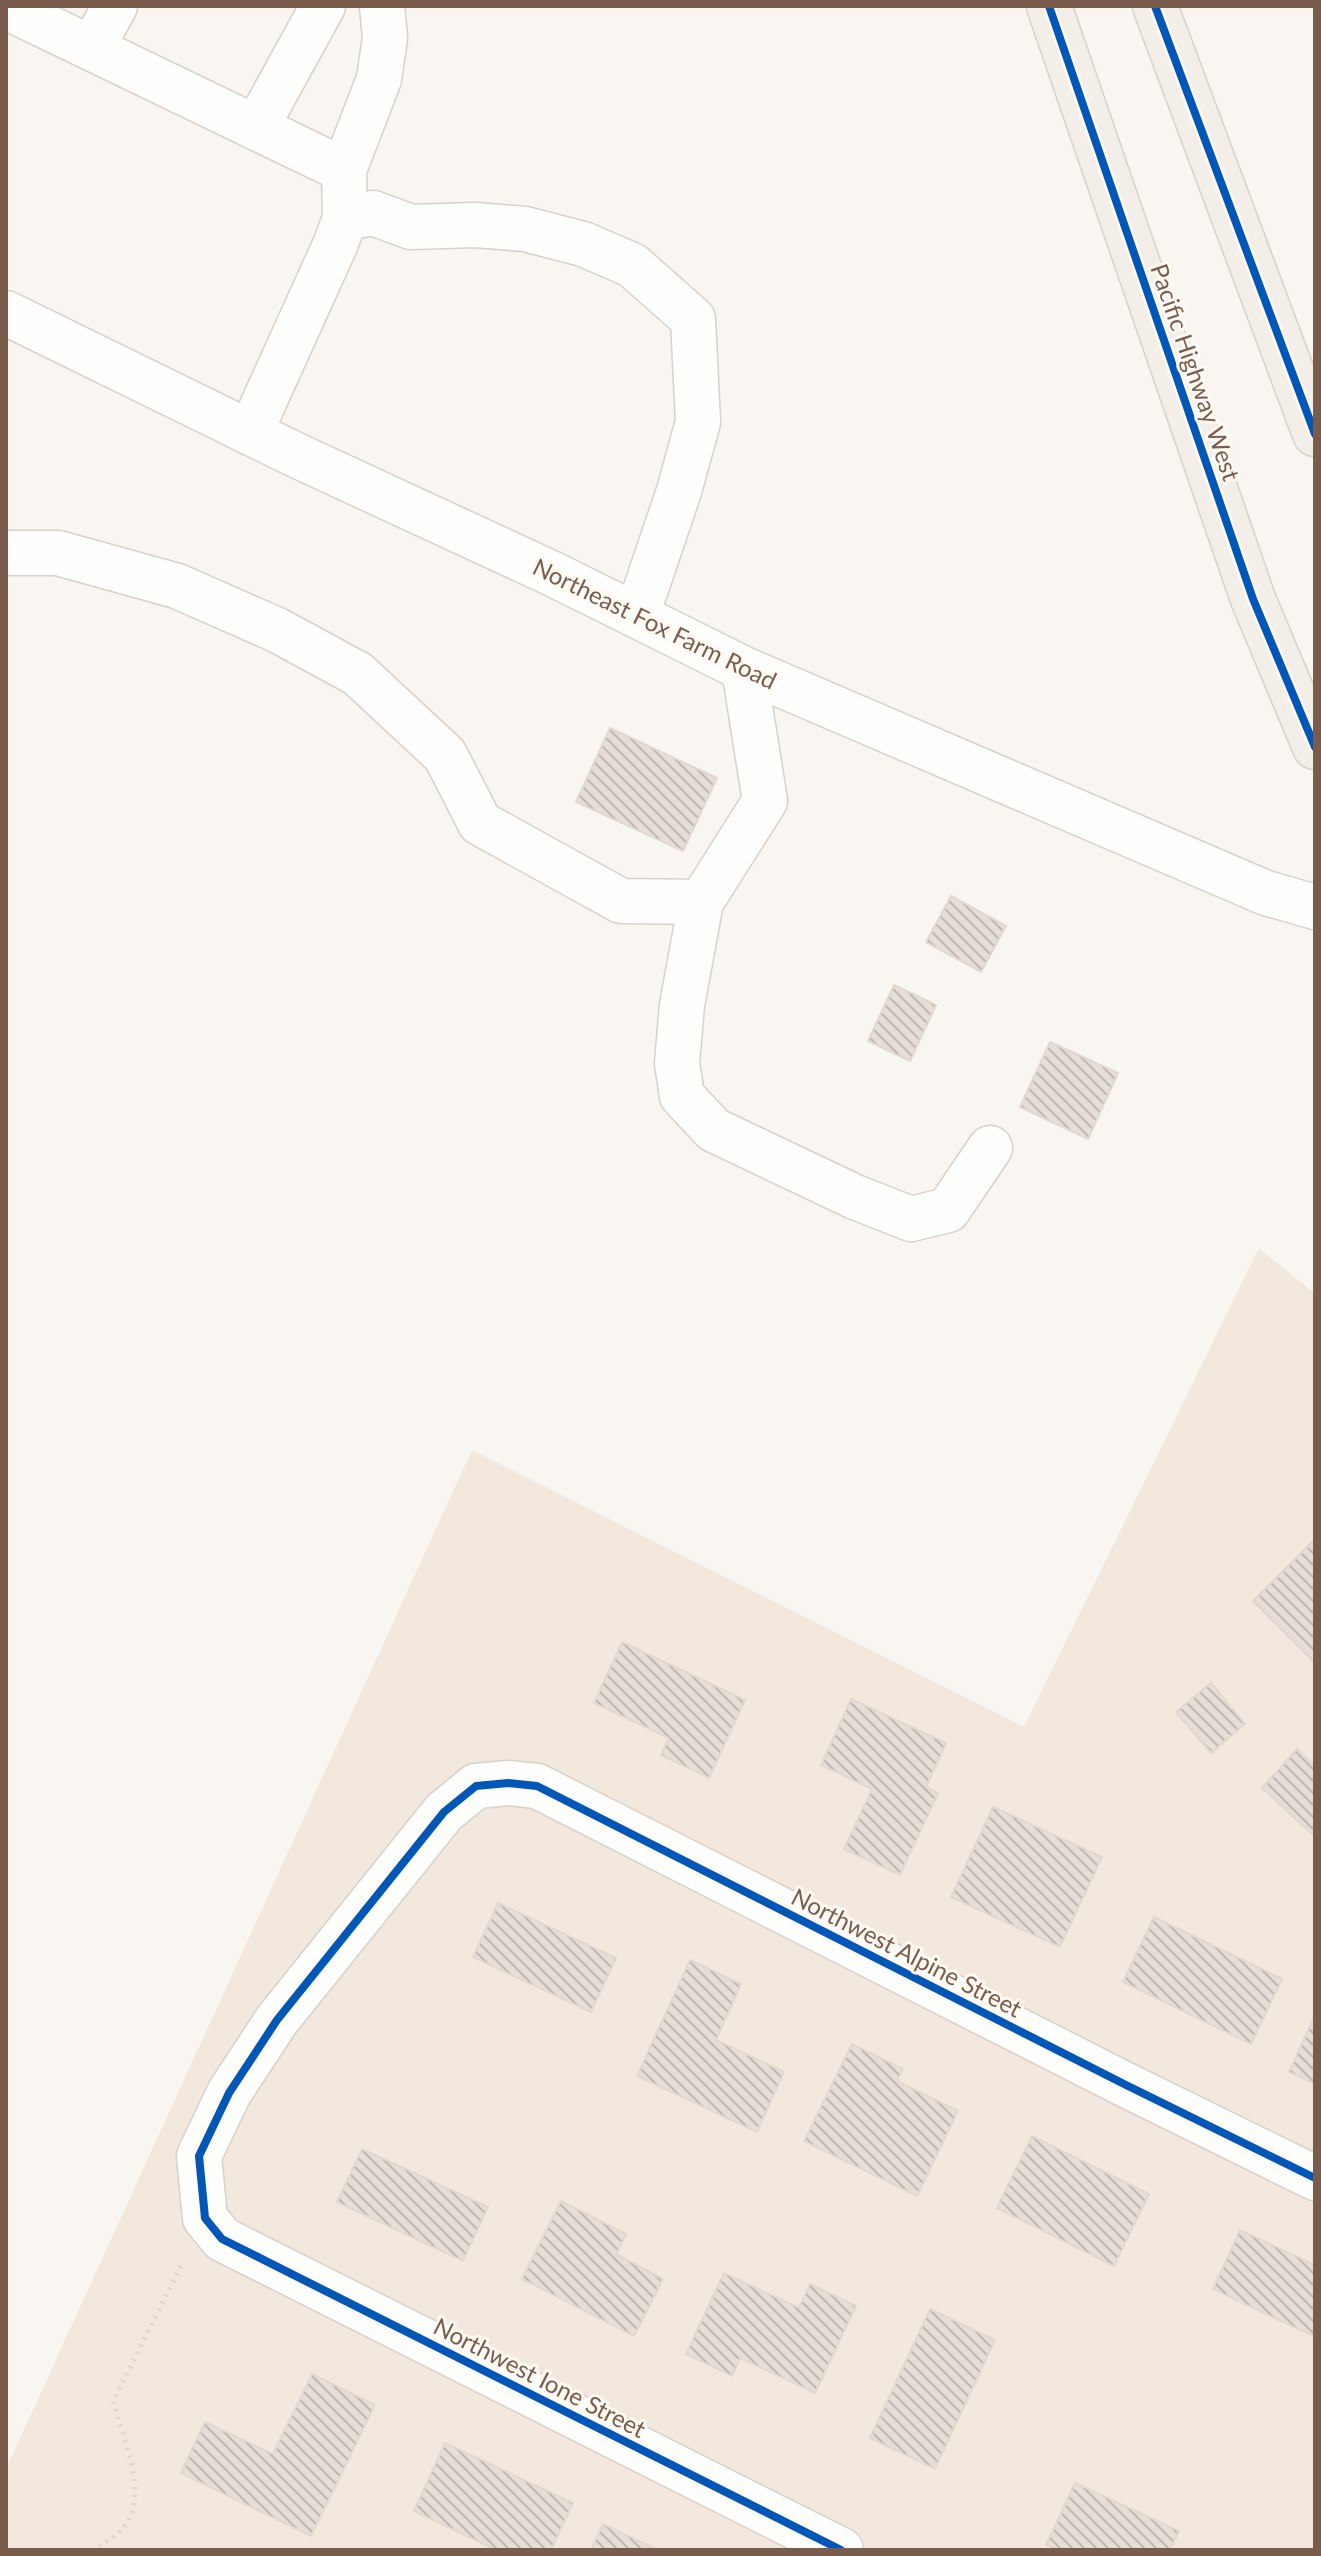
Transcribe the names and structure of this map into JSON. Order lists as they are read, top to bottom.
{
  "streets": {
    "main road": ["Pacific Highway West"],
    "street": ["Northeast Fox Farm Road", "Northwest Alpine Street", "Northwest Ione Street"]
  },
  "crossings": [
    ["Northwest Alpine Street", "Northwest Ione Street"]
  ]
}
